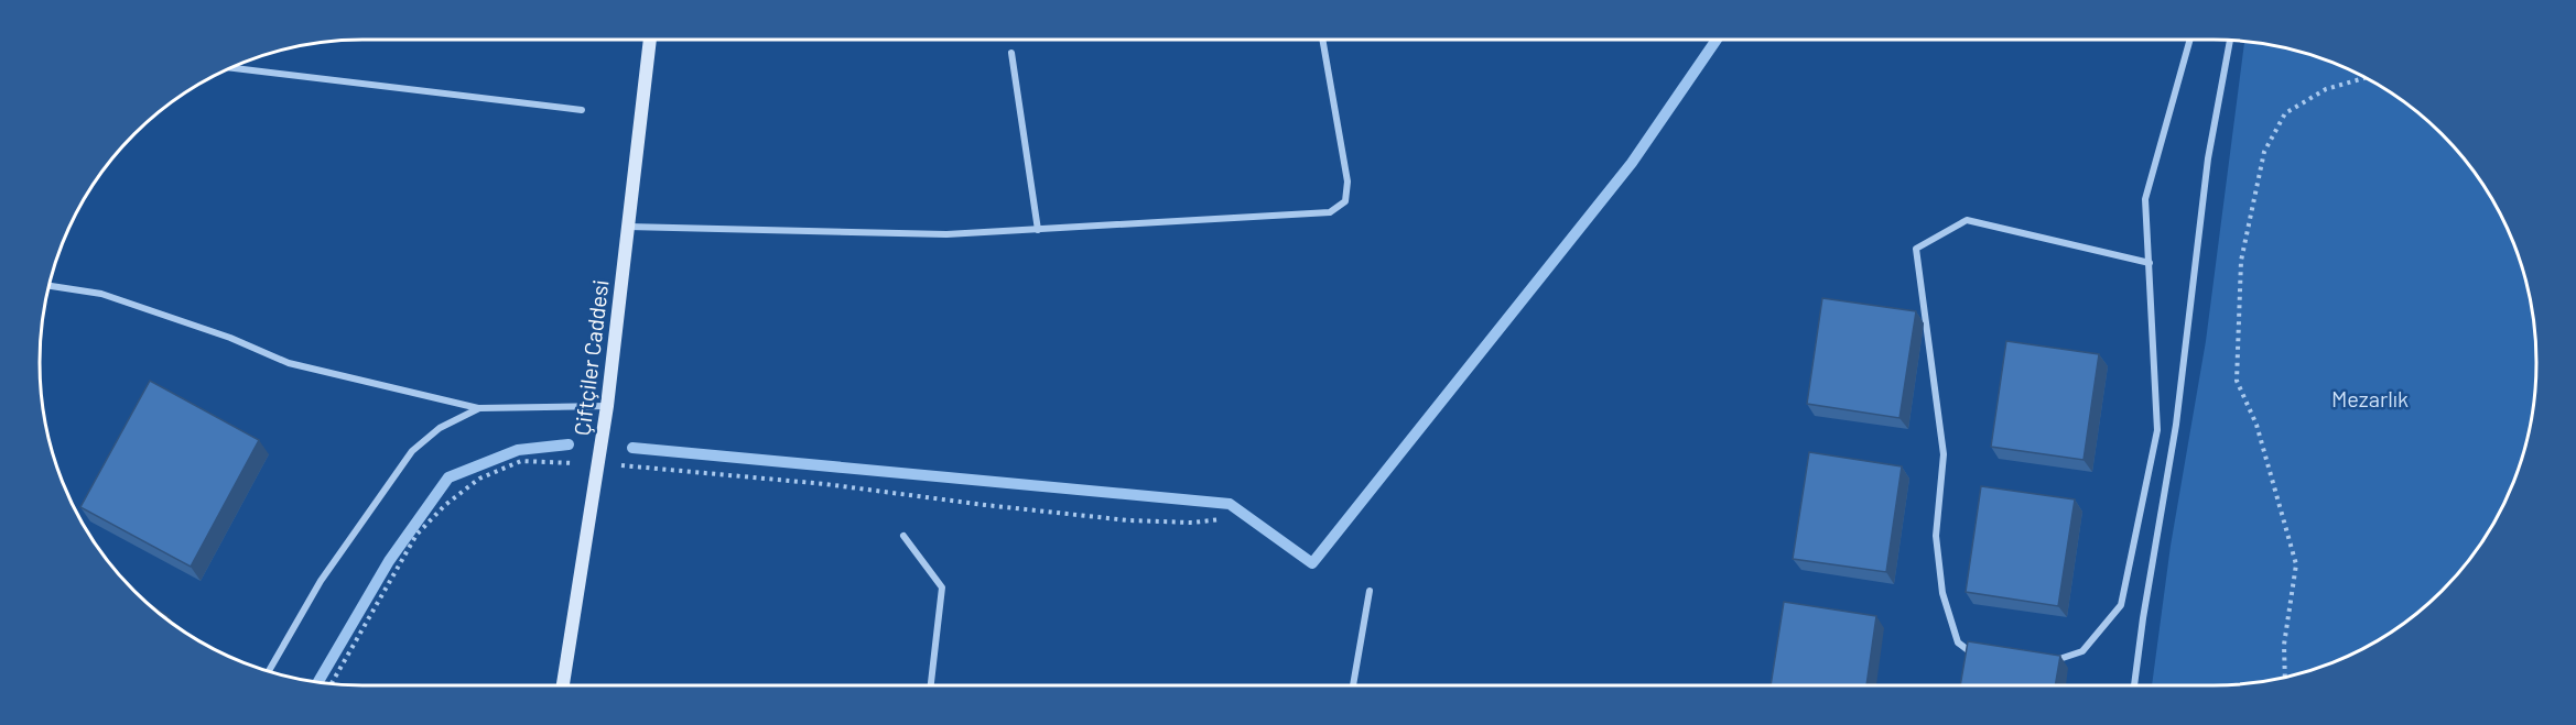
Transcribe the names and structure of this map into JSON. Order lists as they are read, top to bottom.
{
  "streets": {
    "street": ["Çiftçiler Caddesi"]
  },
  "parks": ["Mezarlık"]
}
